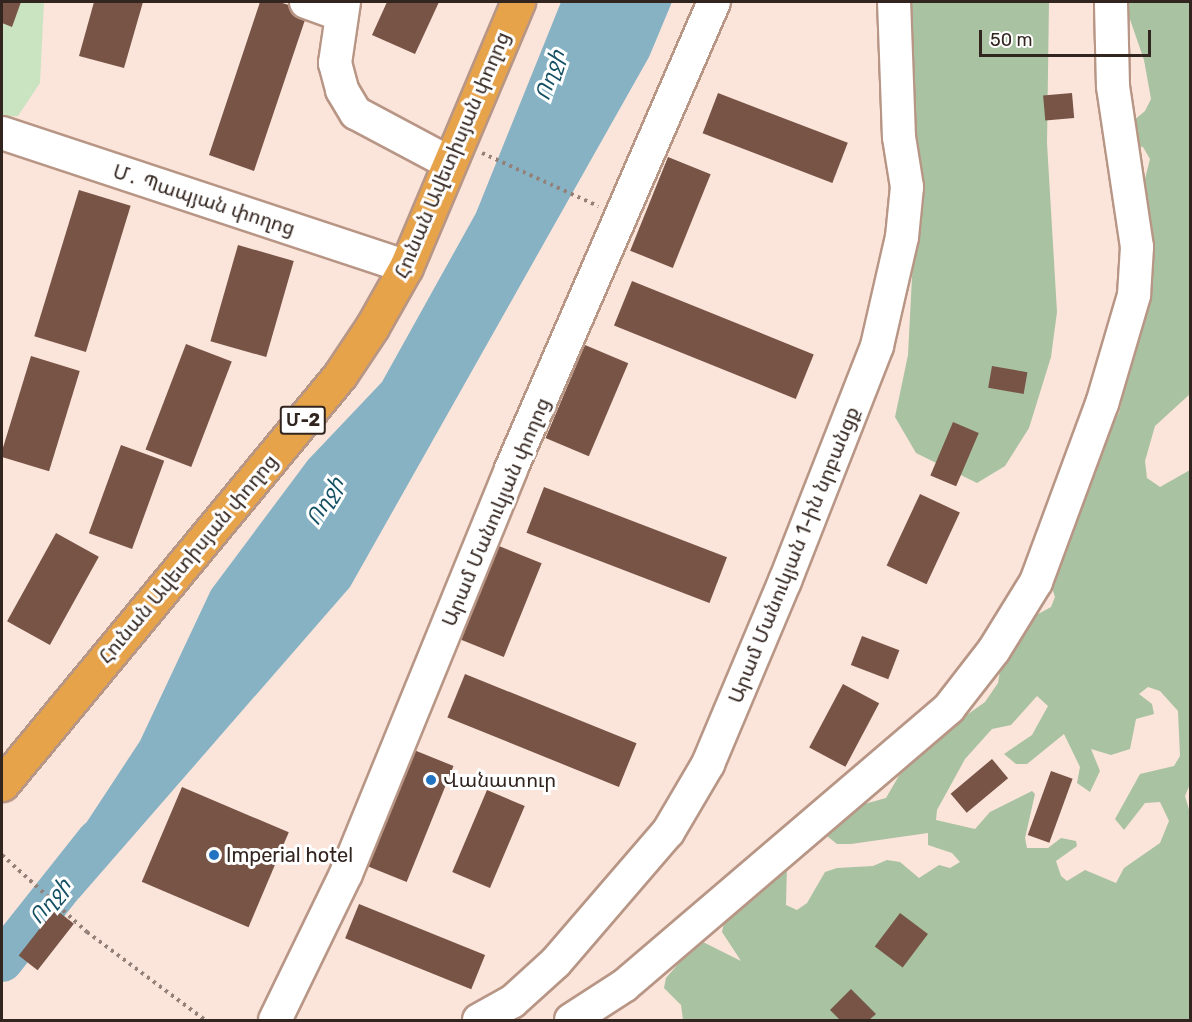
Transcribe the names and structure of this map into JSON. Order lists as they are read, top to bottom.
{
  "streets": {
    "highway": ["Հունան Ավետիսյան փողոց", "Մ-2"],
    "street": ["Մ․ Պապյան փողոց", "Արամ Մանուկյան փողոց", "Արամ Մանուկյան 1-ին նրբանցք"]
  },
  "crossings": [
    ["Հունան Ավետիսյան փողոց", "Մ․ Պապյան փողոց"]
  ],
  "water": ["Ողջի"],
  "places": ["Վանատուր", "Imperial hotel"],
  "scale_bar": "50 m"
}
